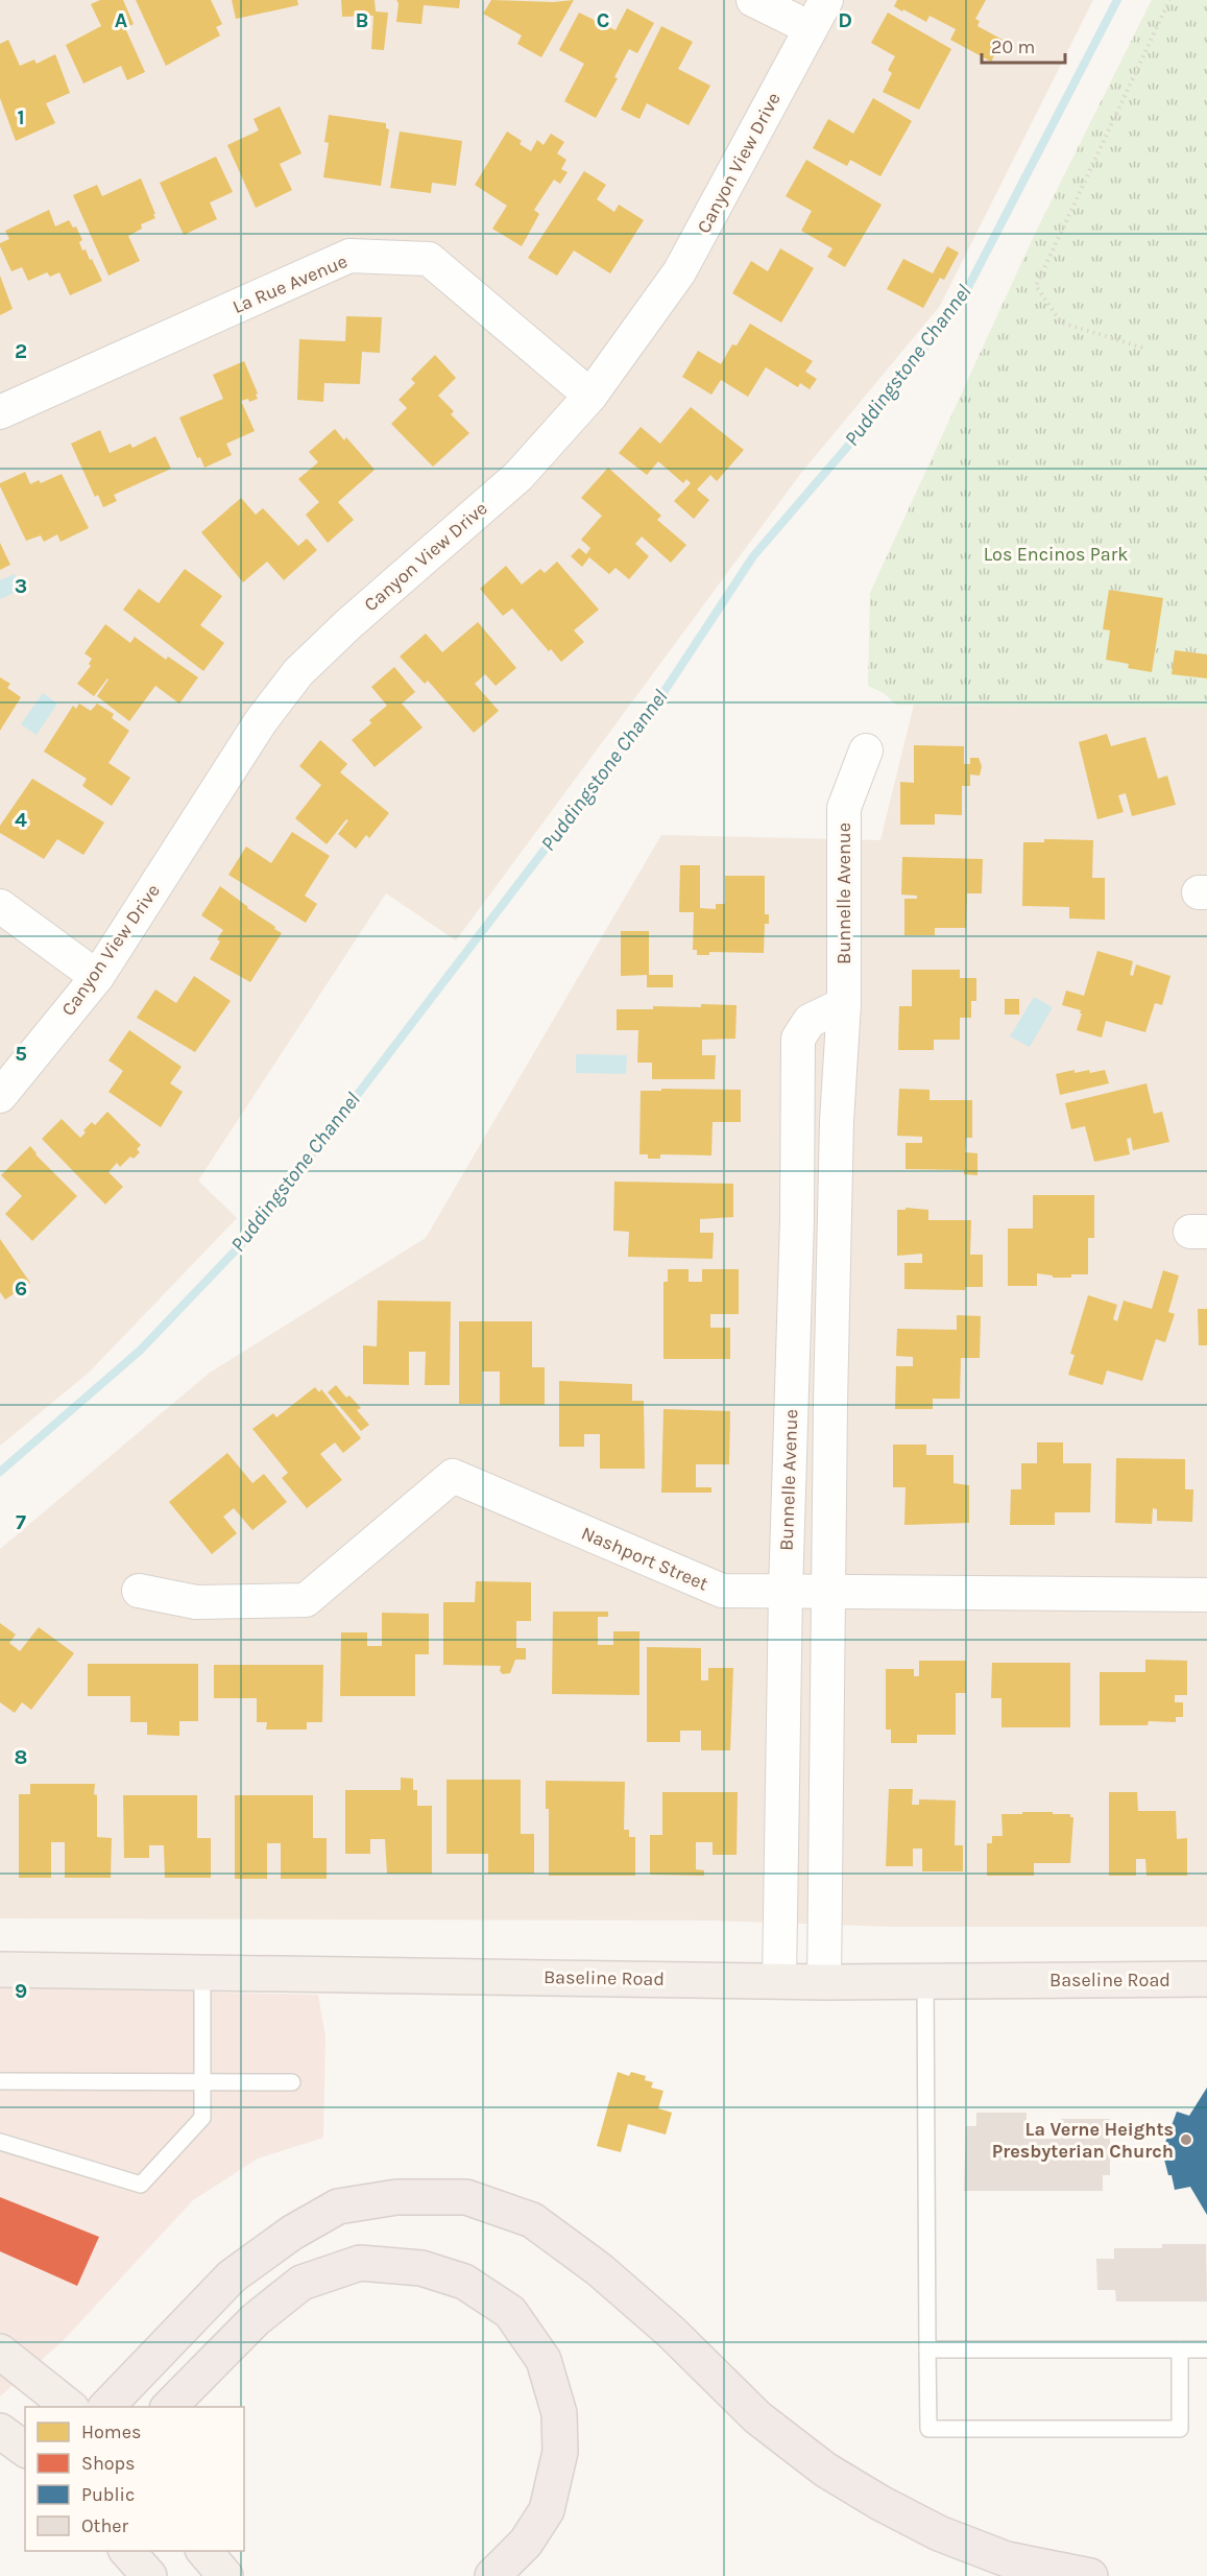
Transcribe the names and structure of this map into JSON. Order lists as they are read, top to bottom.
{
  "streets": {
    "main road": ["Baseline Road"],
    "street": [
      "Canyon View Drive",
      "La Rue Avenue",
      "Bunnelle Avenue",
      "Nashport Street"
    ]
  },
  "crossings": [
    ["Canyon View Drive", "La Rue Avenue"],
    ["Bunnelle Avenue", "Nashport Street"],
    ["Bunnelle Avenue", "Baseline Road"]
  ],
  "water": ["Puddingstone Channel"],
  "parks": ["Los Encinos Park"],
  "places": ["La Verne Heights Presbyterian Church"],
  "legend": [
    "Homes",
    "Shops",
    "Public",
    "Other"
  ],
  "scale_bar": "20 m",
  "grid": {
    "columns": [
      "A",
      "B",
      "C",
      "D"
    ],
    "rows": [
      "1",
      "2",
      "3",
      "4",
      "5",
      "6",
      "7",
      "8",
      "9"
    ]
  }
}
